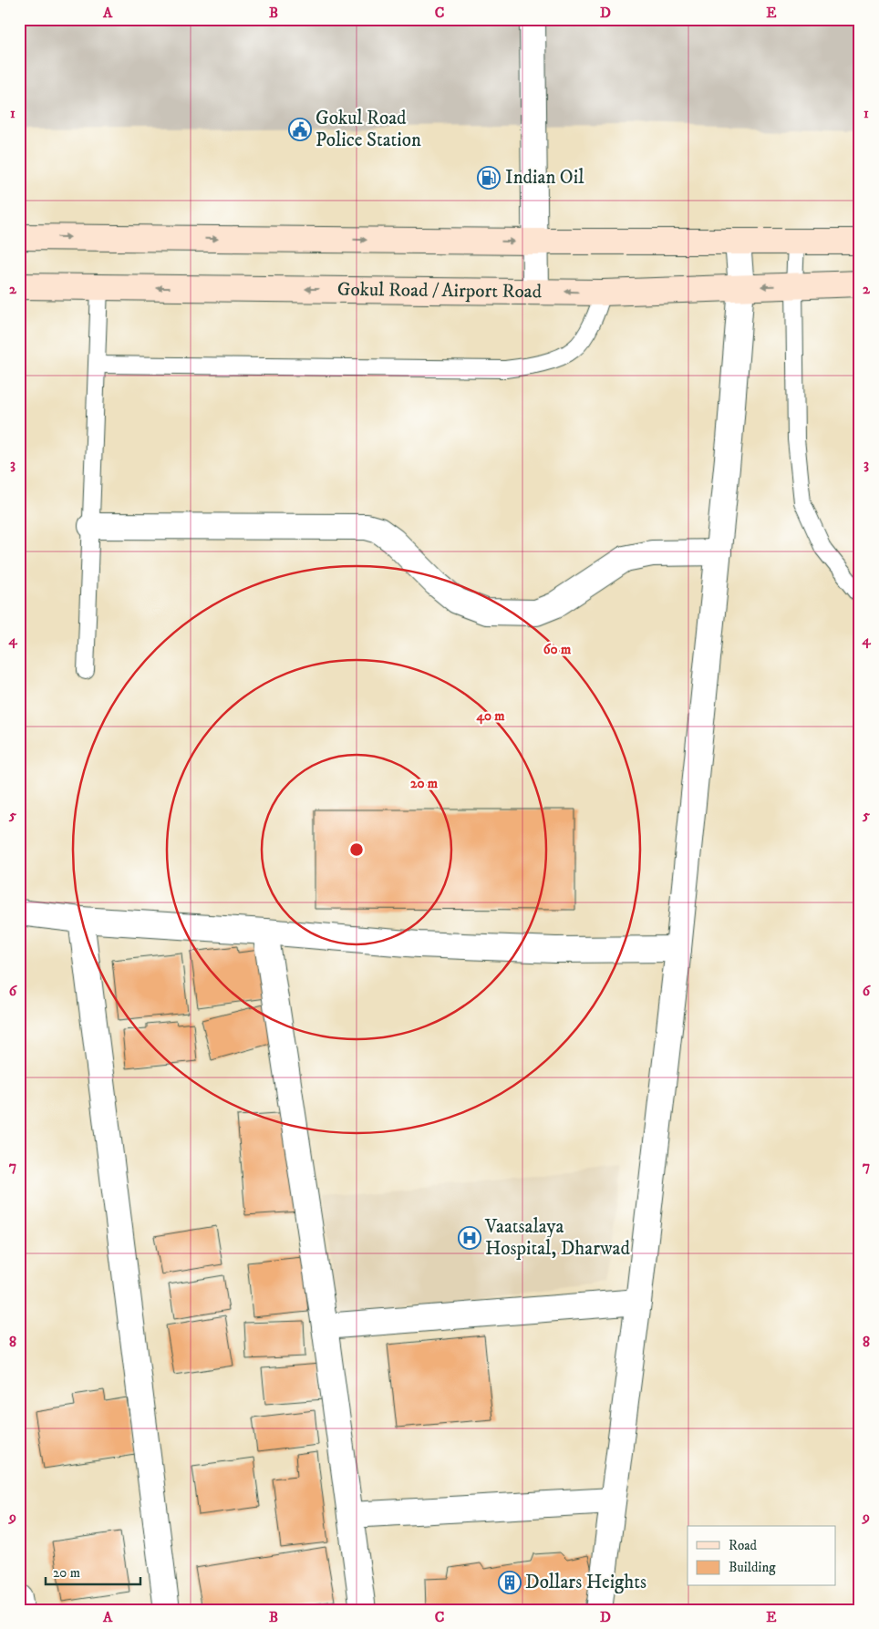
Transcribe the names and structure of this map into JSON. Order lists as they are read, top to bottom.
{
  "streets": {
    "main road": ["Gokul Road / Airport Road"]
  },
  "places": {
    "public building": ["Gokul Road Police Station"],
    "fuel station": ["Indian Oil"],
    "hospital": ["Vaatsalaya Hospital, Dharwad"],
    "building": ["Dollars Heights"]
  },
  "legend": ["Road", "Building"],
  "scale_bar": "20 m",
  "grid": {
    "columns": [
      "A",
      "B",
      "C",
      "D",
      "E"
    ],
    "rows": [
      "1",
      "2",
      "3",
      "4",
      "5",
      "6",
      "7",
      "8",
      "9"
    ]
  },
  "rings": ["60 m", "40 m", "20 m"]
}
